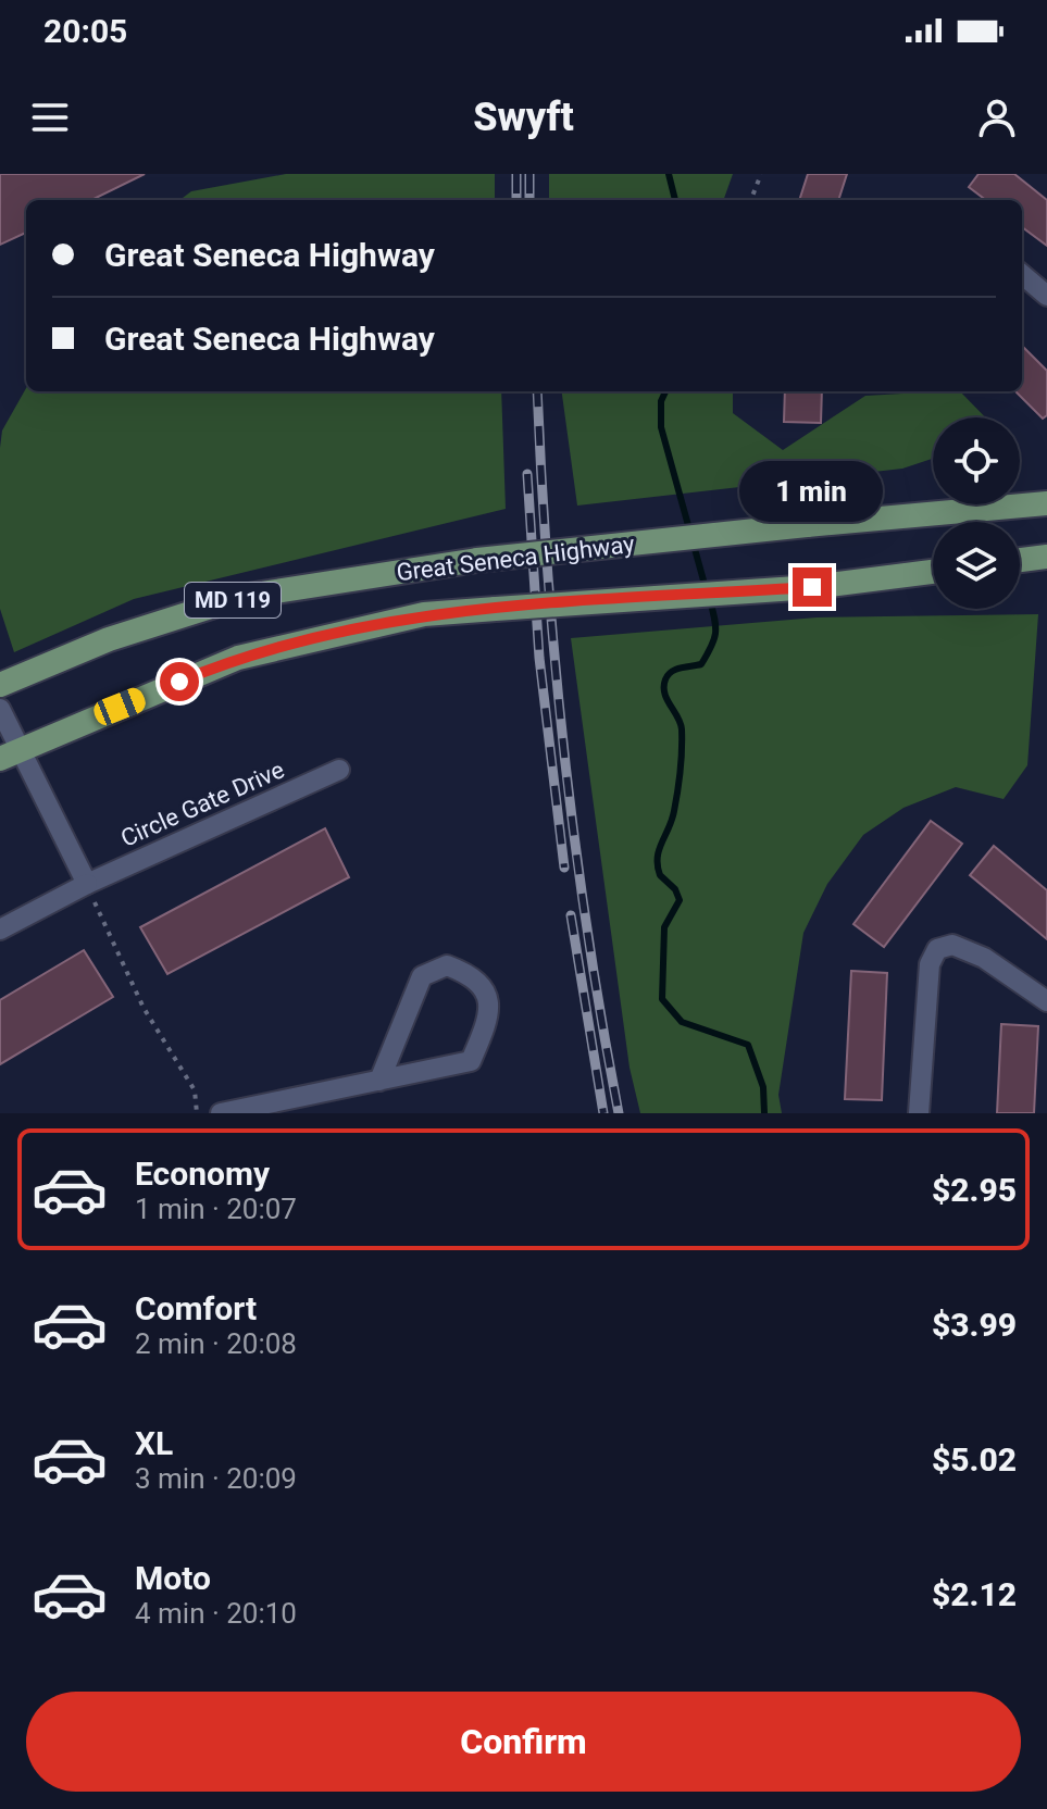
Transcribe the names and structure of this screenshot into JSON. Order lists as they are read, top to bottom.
{
  "streets": {
    "main road": ["Great Seneca Highway", "MD 119"],
    "street": ["Circle Gate Drive"]
  },
  "page": {
    "status": "20:05",
    "header": "Swyft",
    "banner": ["Great Seneca Highway", "Great Seneca Highway"],
    "bubble": "1 min",
    "list": [
      {
        "name": "Economy",
        "note": "1 min · 20:07",
        "value": "$2.95"
      },
      {
        "name": "Comfort",
        "note": "2 min · 20:08",
        "value": "$3.99"
      },
      {
        "name": "XL",
        "note": "3 min · 20:09",
        "value": "$5.02"
      },
      {
        "name": "Moto",
        "note": "4 min · 20:10",
        "value": "$2.12"
      }
    ],
    "buttons": "Confirm"
  }
}
